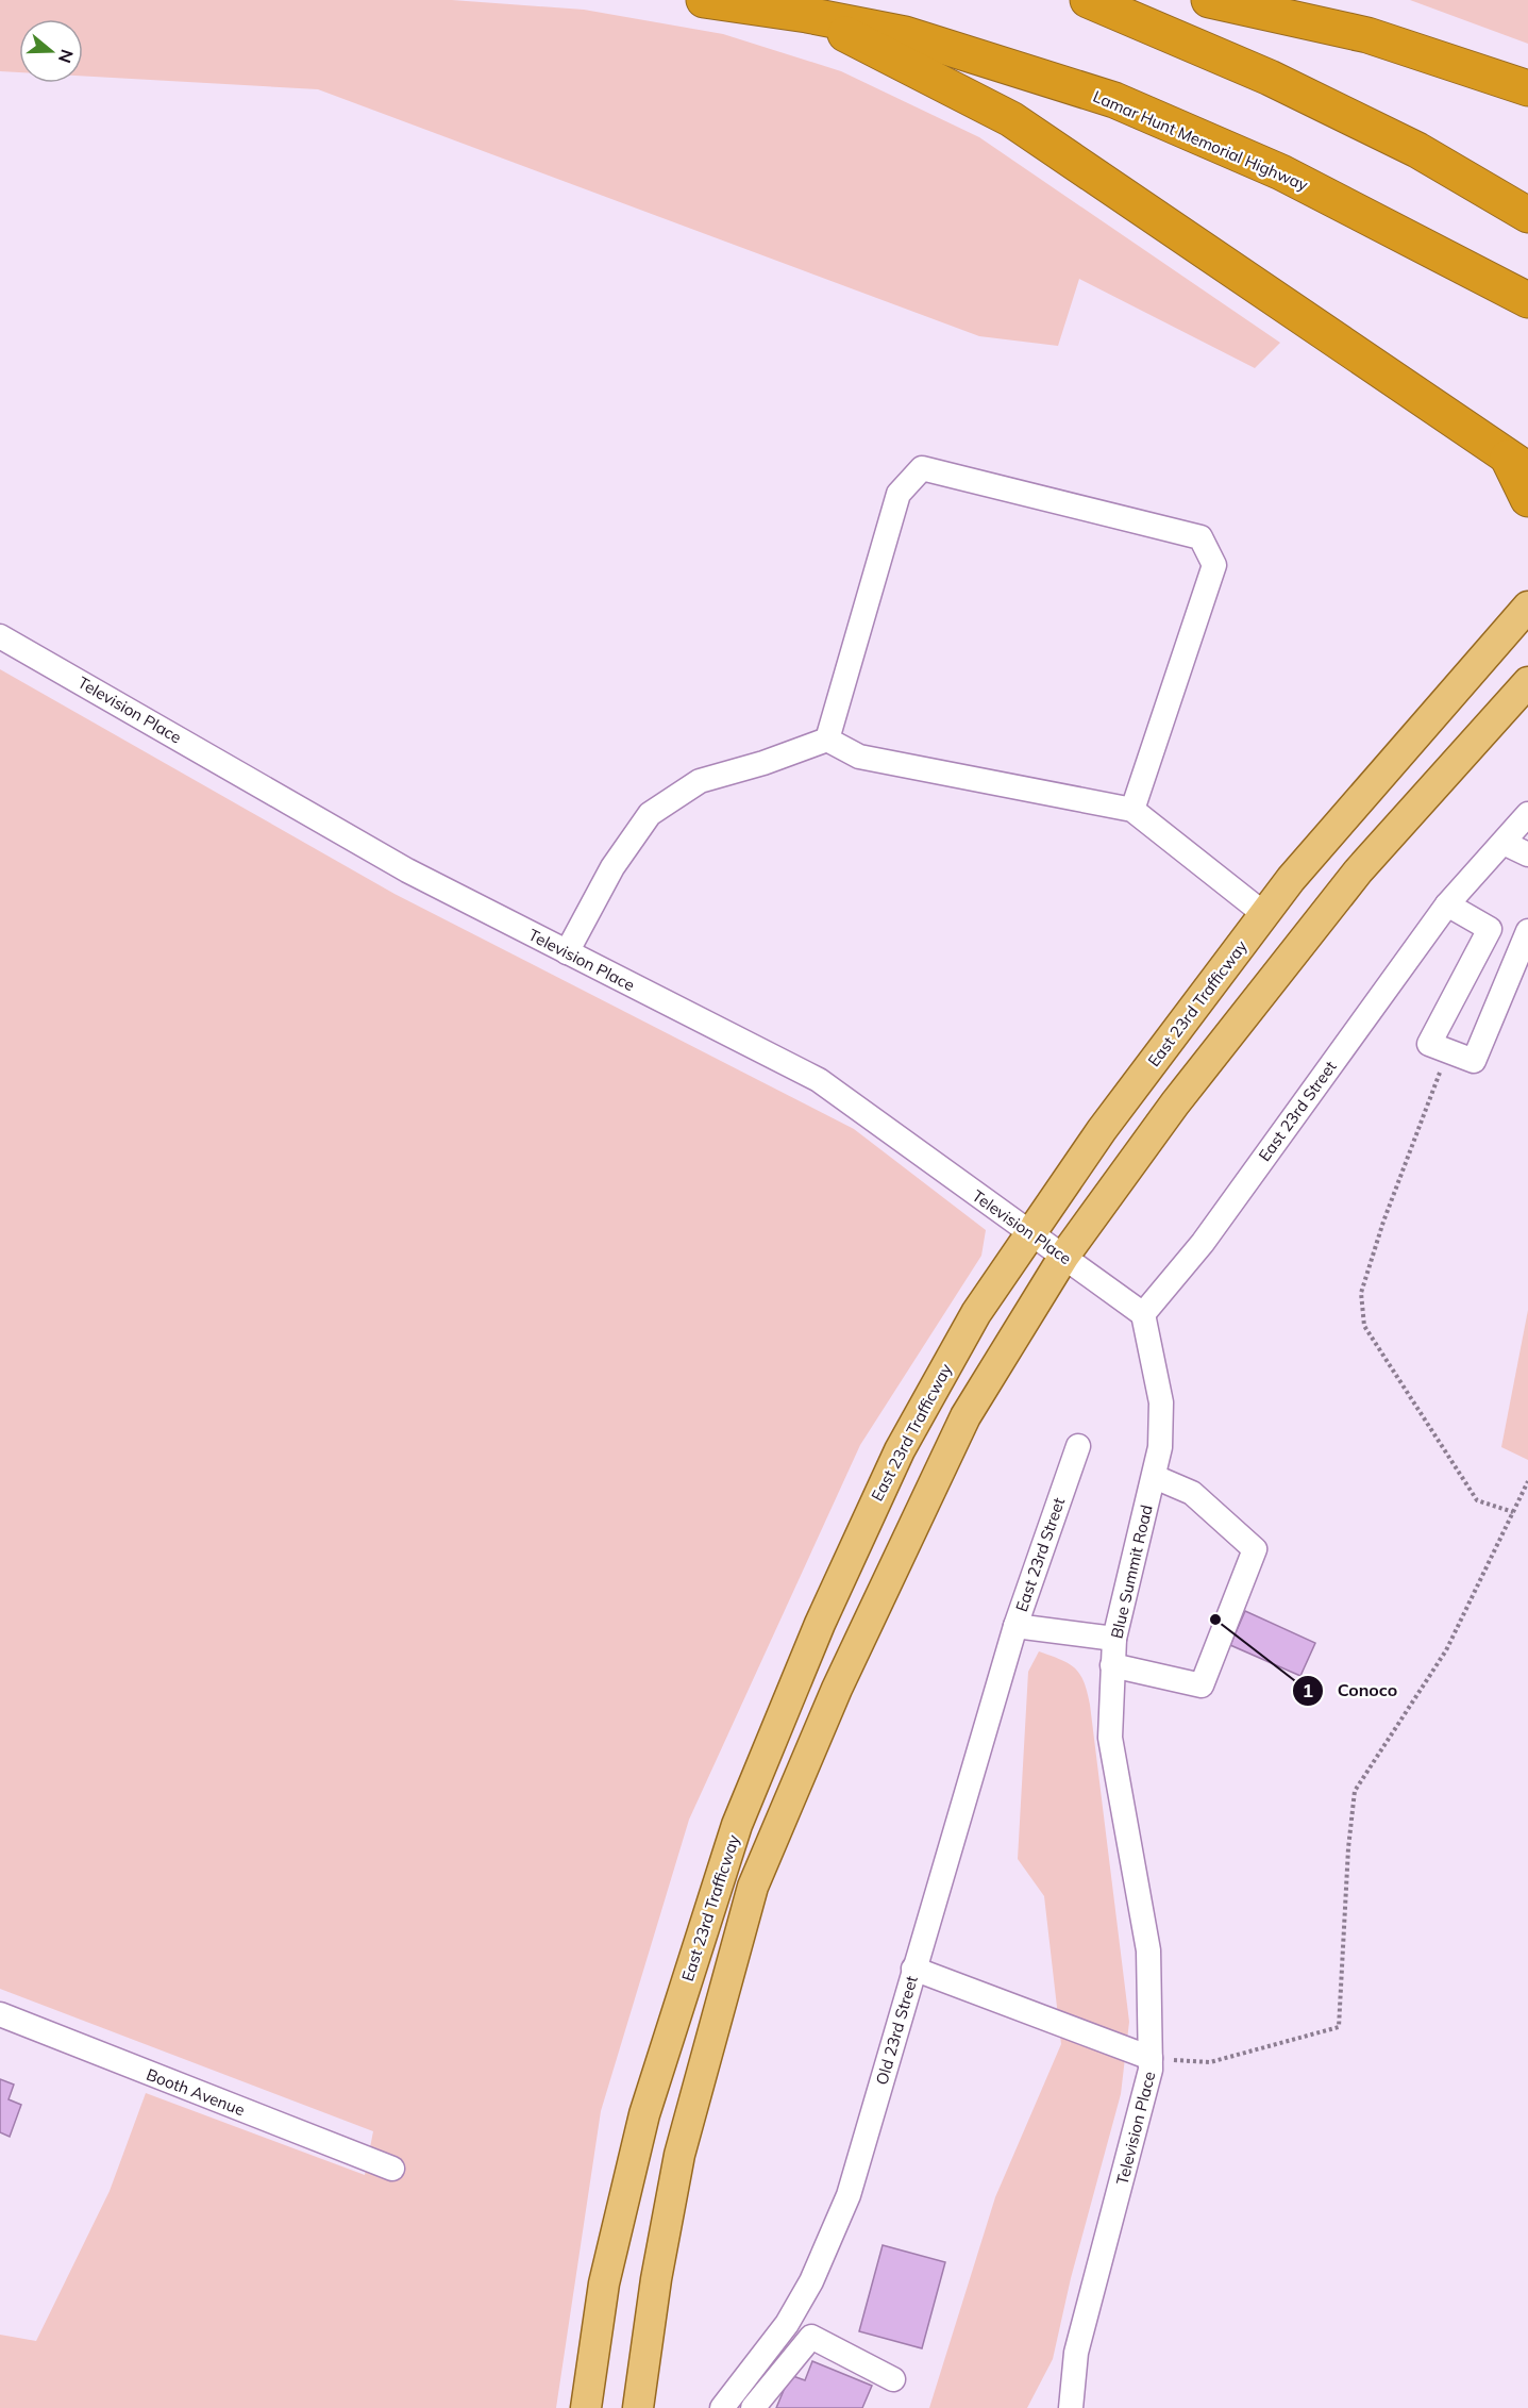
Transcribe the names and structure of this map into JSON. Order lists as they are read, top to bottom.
{
  "streets": {
    "highway": ["Lamar Hunt Memorial Highway"],
    "main road": ["East 23rd Trafficway"],
    "street": [
      "Television Place",
      "East 23rd Street",
      "Blue Summit Road",
      "Old 23rd Street",
      "Booth Avenue"
    ]
  },
  "crossings": [
    ["Television Place", "East 23rd Trafficway"],
    ["Television Place", "East 23rd Street"],
    ["Television Place", "Blue Summit Road"],
    ["Television Place", "Old 23rd Street"],
    ["East 23rd Street", "Blue Summit Road"],
    ["East 23rd Street", "Old 23rd Street"]
  ],
  "places": ["Conoco"],
  "north": "right"
}
